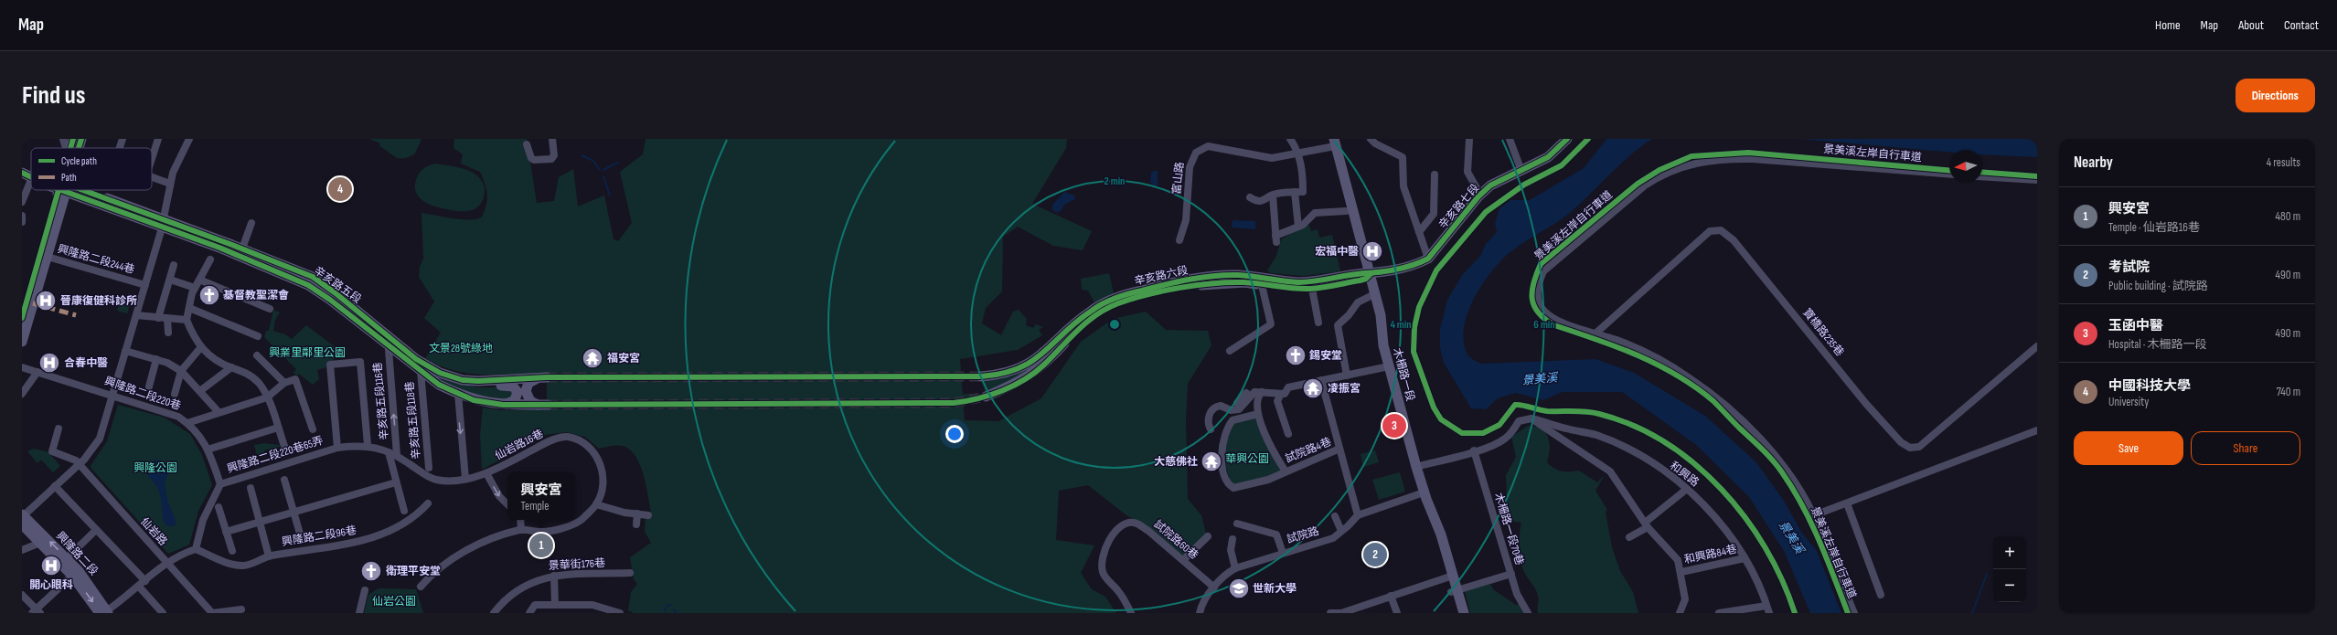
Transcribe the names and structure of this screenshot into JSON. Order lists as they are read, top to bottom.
{
  "streets": {
    "main road": [
      "辛亥路七段",
      "辛亥路六段",
      "辛亥路五段",
      "木柵路一段",
      "興隆路二段"
    ],
    "street": [
      "富山路",
      "興隆路二段244巷",
      "寶橋路235巷",
      "興隆路二段220巷",
      "辛亥路五段116巷",
      "辛亥路五段118巷",
      "仙岩路16巷",
      "試院路4巷",
      "興隆路二段220巷65弄",
      "和興路",
      "木柵路一段70巷",
      "仙岩路",
      "試院路",
      "興隆路二段96巷",
      "試院路60巷",
      "和興路84巷",
      "景華街176巷"
    ],
    "cycle path": ["景美溪左岸自行車道"]
  },
  "crossings": [
    ["富山路", "木柵路一段"],
    ["辛亥路七段", "辛亥路六段"],
    ["辛亥路七段", "木柵路一段"],
    ["興隆路二段244巷", "辛亥路五段"],
    ["興隆路二段244巷", "興隆路二段220巷"],
    ["興隆路二段244巷", "仙岩路"],
    ["興隆路二段244巷", "興隆路二段"],
    ["辛亥路六段", "木柵路一段"],
    ["辛亥路五段", "辛亥路五段116巷"],
    ["辛亥路五段", "辛亥路五段118巷"],
    ["木柵路一段", "木柵路一段70巷"],
    ["木柵路一段", "試院路"],
    ["興隆路二段220巷", "興隆路二段220巷65弄"],
    ["試院路4巷", "試院路"],
    ["和興路", "和興路84巷"],
    ["試院路", "試院路60巷"]
  ],
  "one_way": ["辛亥路五段116巷"],
  "water": ["景美溪"],
  "parks": [
    "文景28號綠地",
    "興業里鄰里公園",
    "華興公園",
    "興隆公園",
    "仙岩公園"
  ],
  "places": {
    "hospital": [
      "宏福中醫",
      "晉康復健科診所",
      "合春中醫",
      "開心眼科"
    ],
    "church": ["基督教聖潔會", "錫安堂", "衛理平安堂"],
    "temple": ["福安宮", "凌振宮", "大慈佛社"],
    "school or university": ["世新大學"]
  },
  "legend": ["Cycle path", "Path"],
  "north": "left",
  "page": {
    "header": "Map",
    "nav": [
      "Home",
      "Map",
      "About",
      "Contact"
    ],
    "buttons": [
      "Directions",
      ["Save", "Share"]
    ],
    "title": "Find us",
    "heading": ["Nearby", "4 results"],
    "pins": [
      "4",
      "3",
      "1",
      "2"
    ],
    "list": [
      {
        "mark": "1",
        "name": "興安宮",
        "note": "Temple · 仙岩路16巷",
        "value": "480 m"
      },
      {
        "mark": "2",
        "name": "考試院",
        "note": "Public building · 試院路",
        "value": "490 m"
      },
      {
        "mark": "3",
        "name": "玉函中醫",
        "note": "Hospital · 木柵路一段",
        "value": "490 m"
      },
      {
        "mark": "4",
        "name": "中國科技大學",
        "note": "University",
        "value": "740 m"
      }
    ],
    "popup": ["興安宮", "Temple"],
    "map_buttons": ["+", "−"]
  },
  "rings": ["2 min", "4 min", "6 min"]
}
